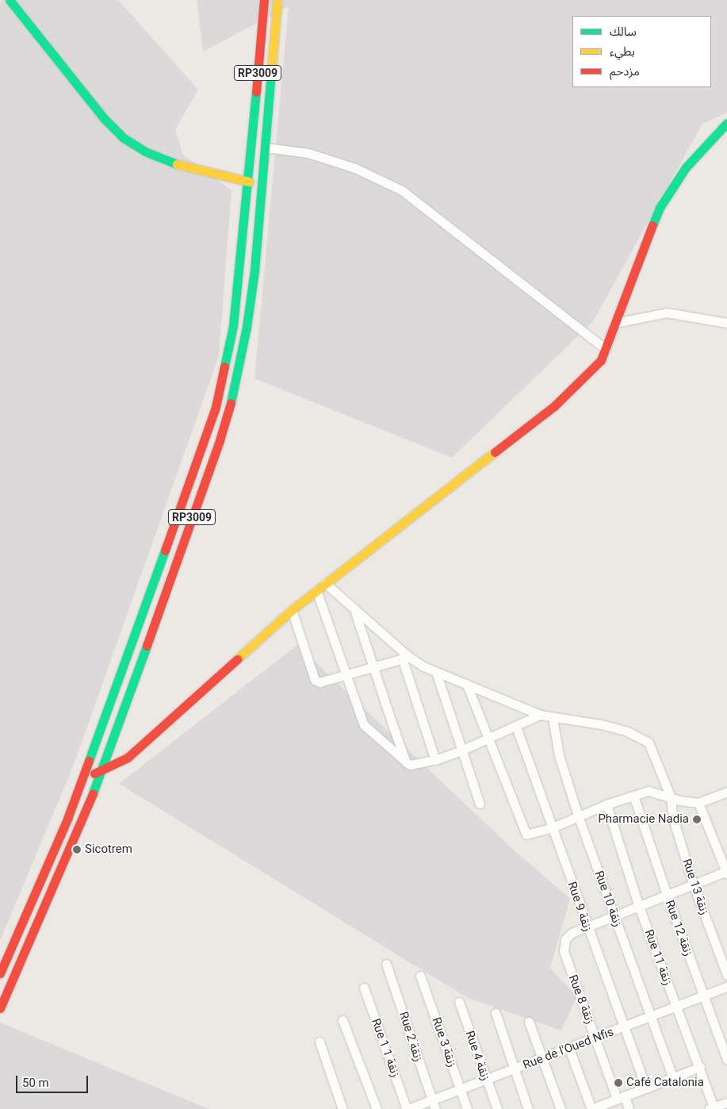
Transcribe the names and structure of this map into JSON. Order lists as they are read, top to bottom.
{
  "streets": {
    "main road": ["RP3009"],
    "street": [
      "Rue 13 زنقة",
      "Rue 10 زنقة",
      "Rue 9 زنقة",
      "Rue 12 زنقة",
      "Rue 11 زنقة",
      "Rue 8 زنقة",
      "Rue 2 زنقة",
      "Rue 3 زنقة",
      "Rue 1 زنقة 1",
      "Rue de l'Oued Nfis",
      "Rue 4 زنقة"
    ]
  },
  "crossings": [
    ["Rue 13 زنقة", "Rue 10 زنقة"],
    ["Rue 10 زنقة", "Rue de l'Oued Nfis"],
    ["Rue 9 زنقة", "Rue 8 زنقة"],
    ["Rue 9 زنقة", "Rue de l'Oued Nfis"],
    ["Rue 12 زنقة", "Rue de l'Oued Nfis"],
    ["Rue 11 زنقة", "Rue de l'Oued Nfis"],
    ["Rue 8 زنقة", "Rue de l'Oued Nfis"],
    ["Rue 2 زنقة", "Rue de l'Oued Nfis"],
    ["Rue 3 زنقة", "Rue de l'Oued Nfis"],
    ["Rue 1 زنقة 1", "Rue de l'Oued Nfis"],
    ["Rue de l'Oued Nfis", "Rue 4 زنقة"]
  ],
  "places": ["Pharmacie Nadia", "Sicotrem", "Café Catalonia"],
  "legend": ["سالك", "بطيء", "مزدحم"],
  "scale_bar": "50 m"
}
